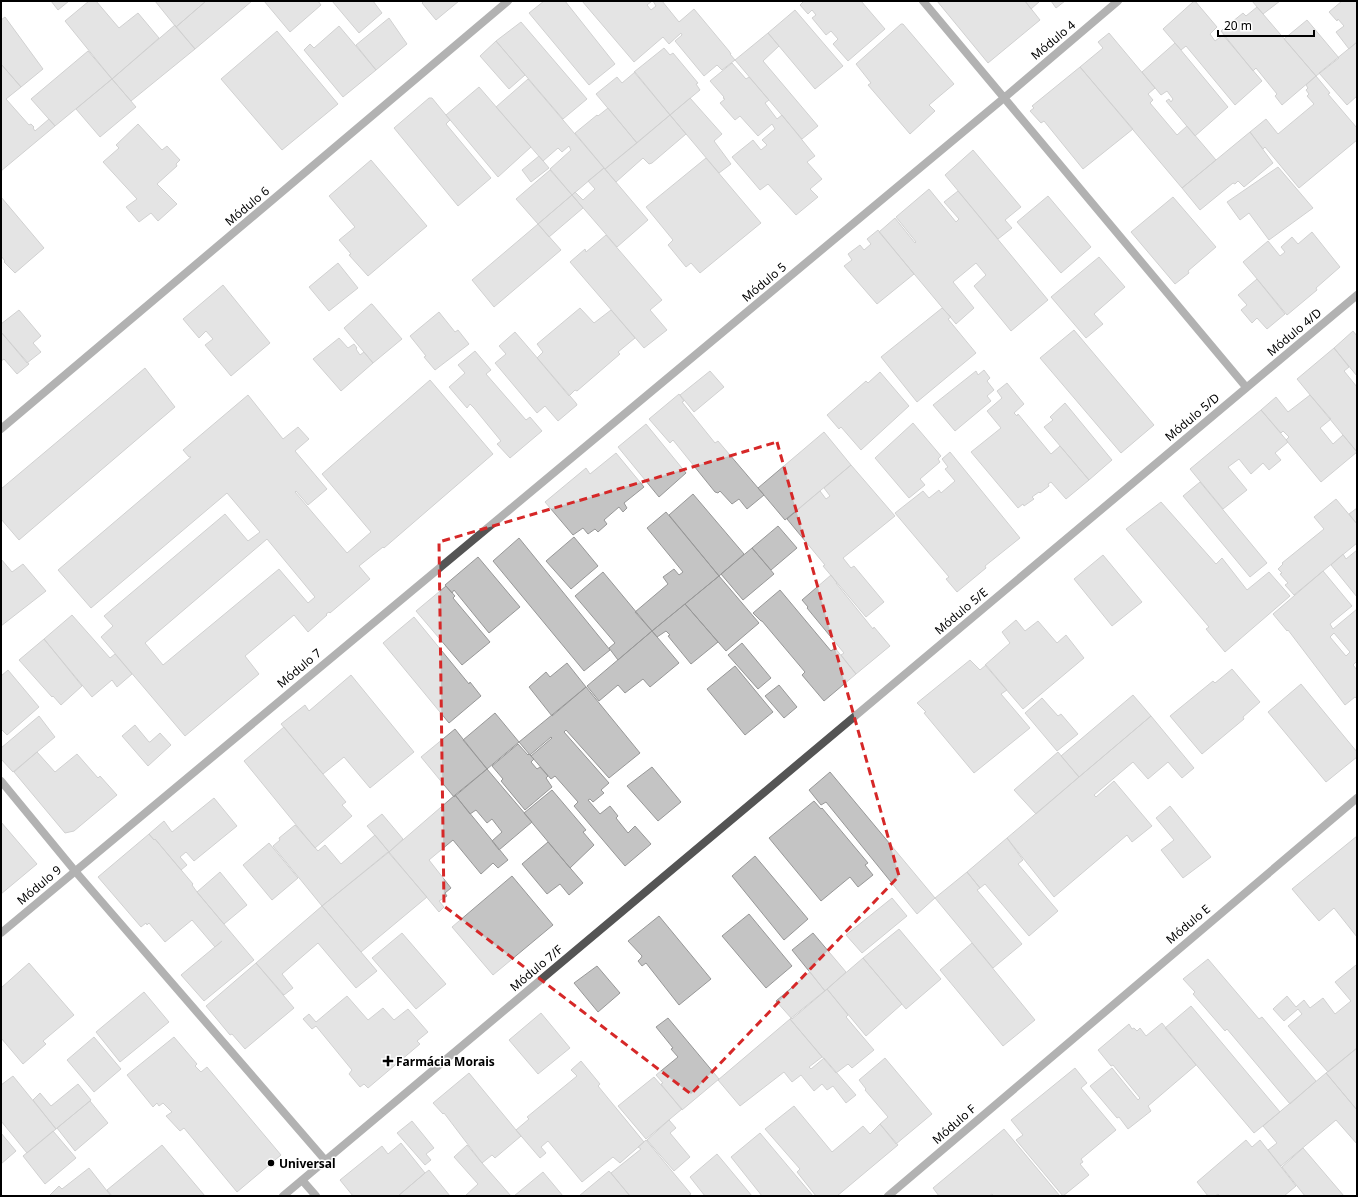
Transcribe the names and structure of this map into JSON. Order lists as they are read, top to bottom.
{
  "streets": {
    "street": [
      "Módulo 4",
      "Módulo 6",
      "Módulo 5",
      "Módulo 4/D",
      "Módulo 5/D",
      "Módulo 5/E",
      "Módulo 7",
      "Módulo 9",
      "Módulo E",
      "Módulo 7/F",
      "Módulo F"
    ]
  },
  "crossings": [
    ["Módulo 4", "Módulo 5"],
    ["Módulo 5", "Módulo 7"],
    ["Módulo 4/D", "Módulo 5/D"],
    ["Módulo 5/D", "Módulo 5/E"],
    ["Módulo 5/E", "Módulo 7/F"],
    ["Módulo 7", "Módulo 9"],
    ["Módulo E", "Módulo F"]
  ],
  "places": {
    "health": ["Farmácia Morais"],
    "other": ["Universal"]
  },
  "scale_bar": "20 m"
}
